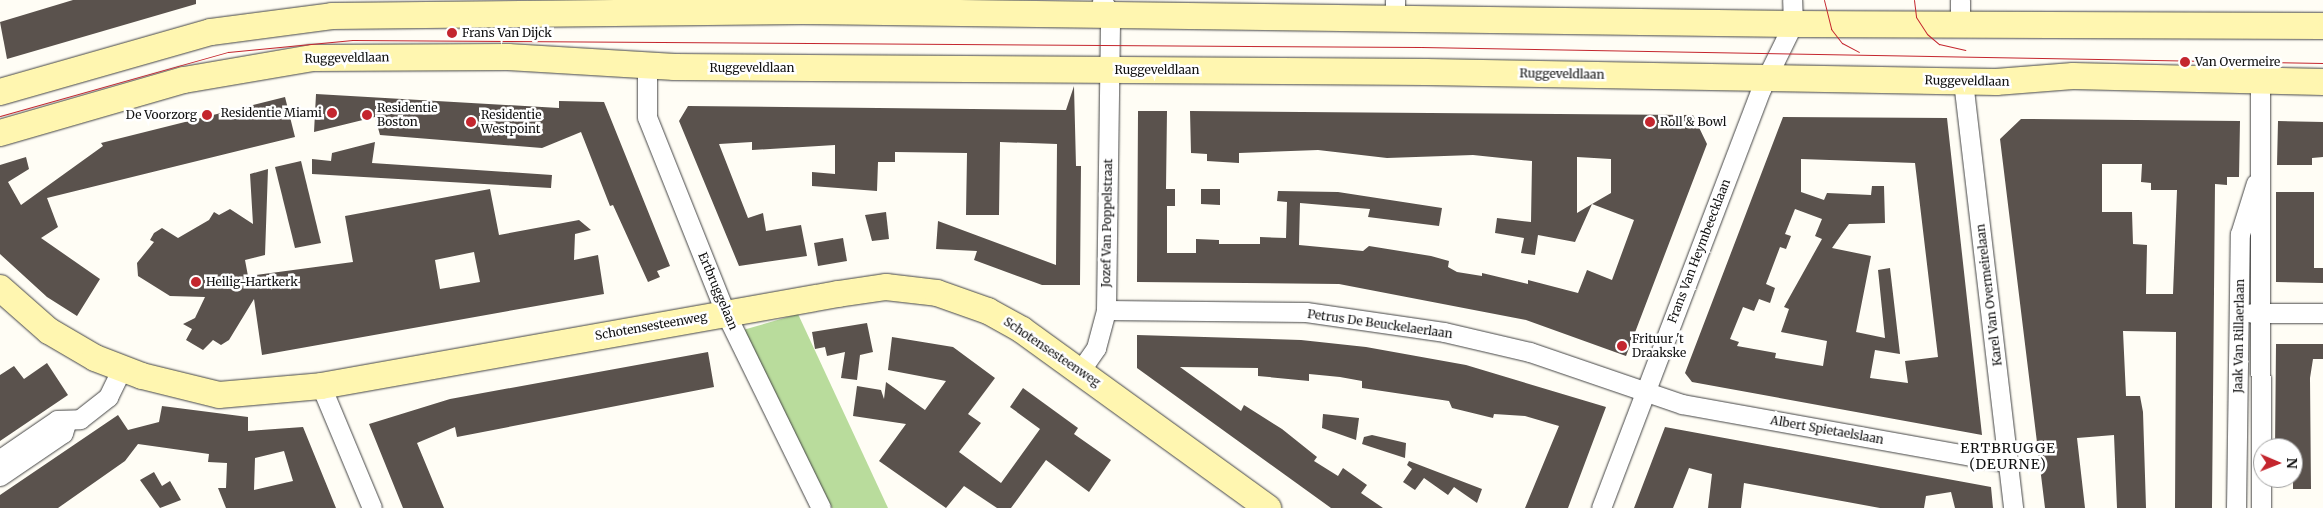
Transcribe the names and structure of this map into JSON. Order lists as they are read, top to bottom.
{
  "streets": {
    "street": [
      "Ruggeveldlaan",
      "Jozef Van Poppelstraat",
      "Frans Van Heymbeecklaan",
      "Ertbruggelaan",
      "Karel Van Overmeirelaan",
      "Petrus De Beuckelaerlaan",
      "Schotensesteenweg",
      "Jaak Van Rillaerlaan",
      "Albert Spietaelslaan"
    ]
  },
  "crossings": [
    ["Ruggeveldlaan", "Jozef Van Poppelstraat"],
    ["Ruggeveldlaan", "Frans Van Heymbeecklaan"],
    ["Ruggeveldlaan", "Ertbruggelaan"],
    ["Ruggeveldlaan", "Karel Van Overmeirelaan"],
    ["Ruggeveldlaan", "Jaak Van Rillaerlaan"],
    ["Jozef Van Poppelstraat", "Petrus De Beuckelaerlaan"],
    ["Jozef Van Poppelstraat", "Schotensesteenweg"],
    ["Frans Van Heymbeecklaan", "Petrus De Beuckelaerlaan"],
    ["Frans Van Heymbeecklaan", "Albert Spietaelslaan"],
    ["Ertbruggelaan", "Schotensesteenweg"],
    ["Karel Van Overmeirelaan", "Albert Spietaelslaan"],
    ["Petrus De Beuckelaerlaan", "Albert Spietaelslaan"]
  ],
  "districts": ["ERTBRUGGE (DEURNE)"],
  "places": [
    "Frans Van Dijck",
    "Van Overmeire",
    "Residentie Miami",
    "De Voorzorg",
    "Residentie Boston",
    "Residentie Westpoint",
    "Roll & Bowl",
    "Heilig-Hartkerk",
    "Frituur 't Draakske"
  ],
  "north": "right"
}
